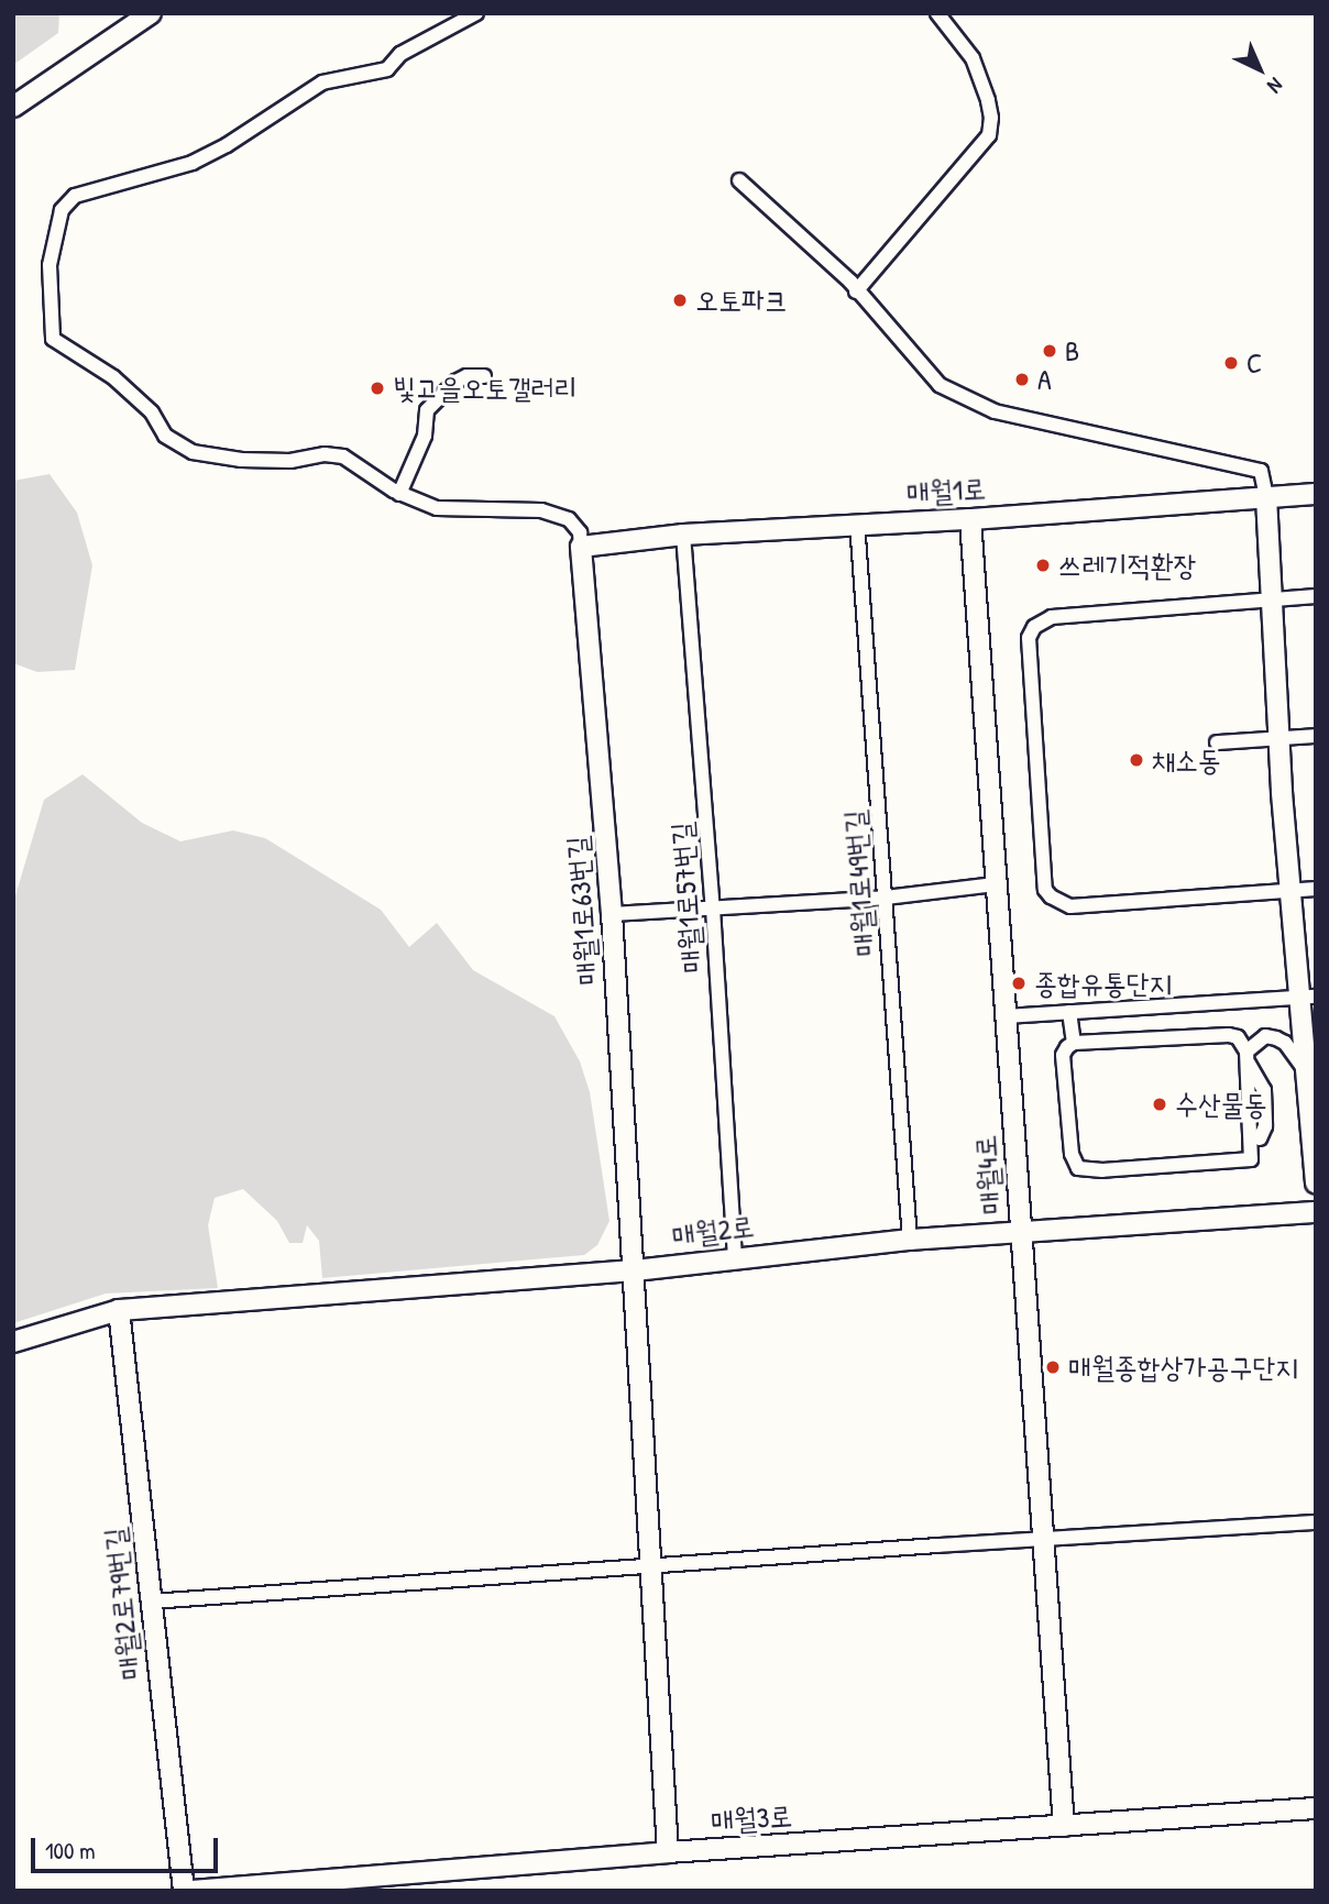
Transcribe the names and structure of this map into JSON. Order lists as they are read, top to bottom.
{
  "streets": {
    "street": [
      "매월1로",
      "매월1로49번길",
      "매월1로57번길",
      "매월1로63번길",
      "매월4로",
      "매월2로",
      "매월2로79번길",
      "매월3로"
    ]
  },
  "crossings": [
    ["매월1로", "매월1로49번길"],
    ["매월1로", "매월1로57번길"],
    ["매월1로", "매월1로63번길"],
    ["매월1로", "매월4로"],
    ["매월1로49번길", "매월2로"],
    ["매월1로57번길", "매월2로"],
    ["매월1로63번길", "매월2로"],
    ["매월1로63번길", "매월3로"],
    ["매월4로", "매월2로"],
    ["매월4로", "매월3로"],
    ["매월2로", "매월2로79번길"]
  ],
  "places": [
    "오토파크",
    "B",
    "C",
    "A",
    "빛고을오토갤러리",
    "쓰레기적환장",
    "채소동",
    "종합유통단지",
    "수산물동",
    "매월종합상가공구단지"
  ],
  "scale_bar": "100 m",
  "north": "bottom right"
}
